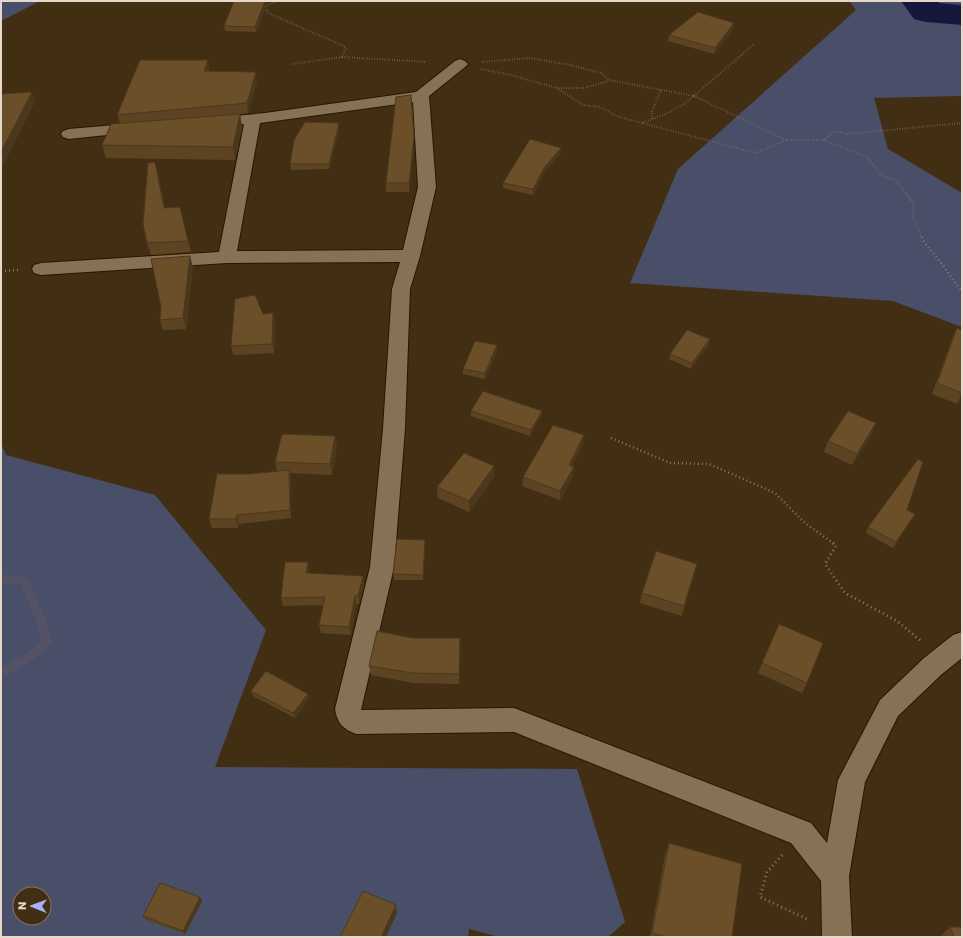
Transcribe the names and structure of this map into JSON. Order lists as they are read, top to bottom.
{
  "north": "left"
}
